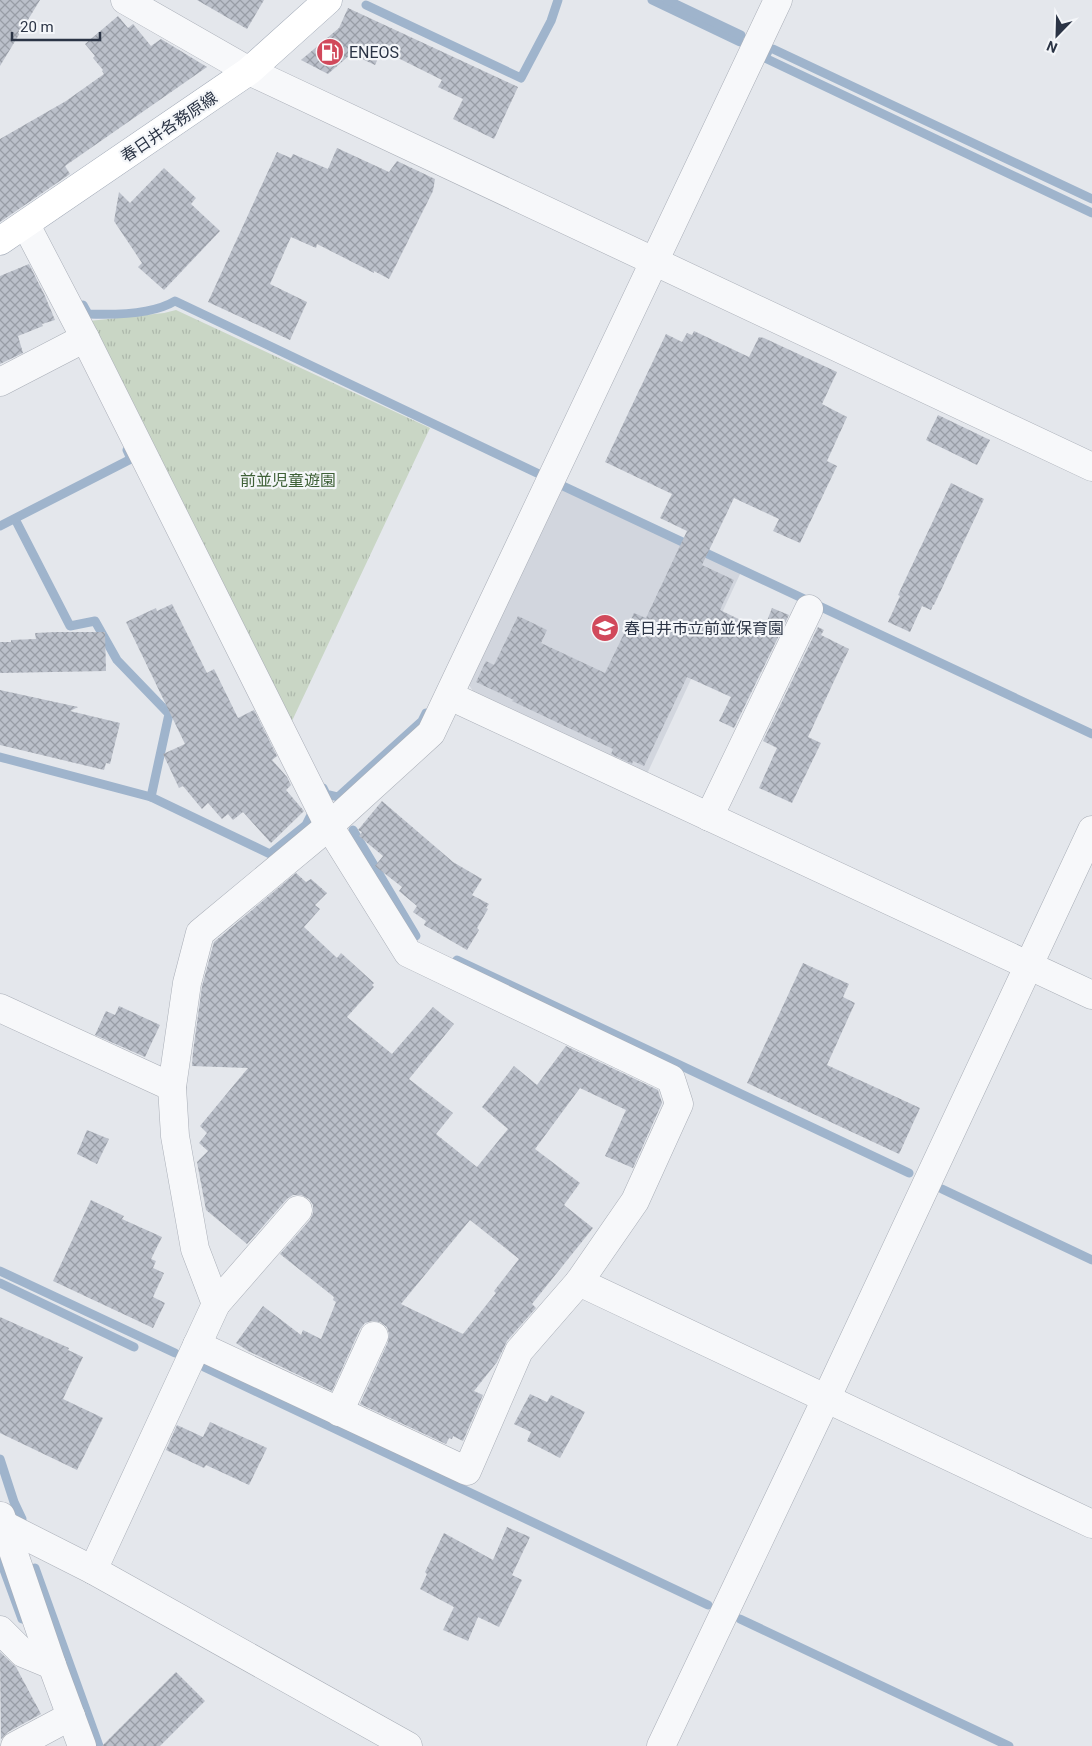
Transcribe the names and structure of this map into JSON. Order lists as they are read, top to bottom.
{
  "streets": {
    "main road": ["春日井各務原線"]
  },
  "parks": ["前並児童遊園"],
  "places": {
    "fuel station": ["ENEOS"],
    "school or university": ["春日井市立前並保育園"]
  },
  "scale_bar": "20 m",
  "north": "bottom left"
}
